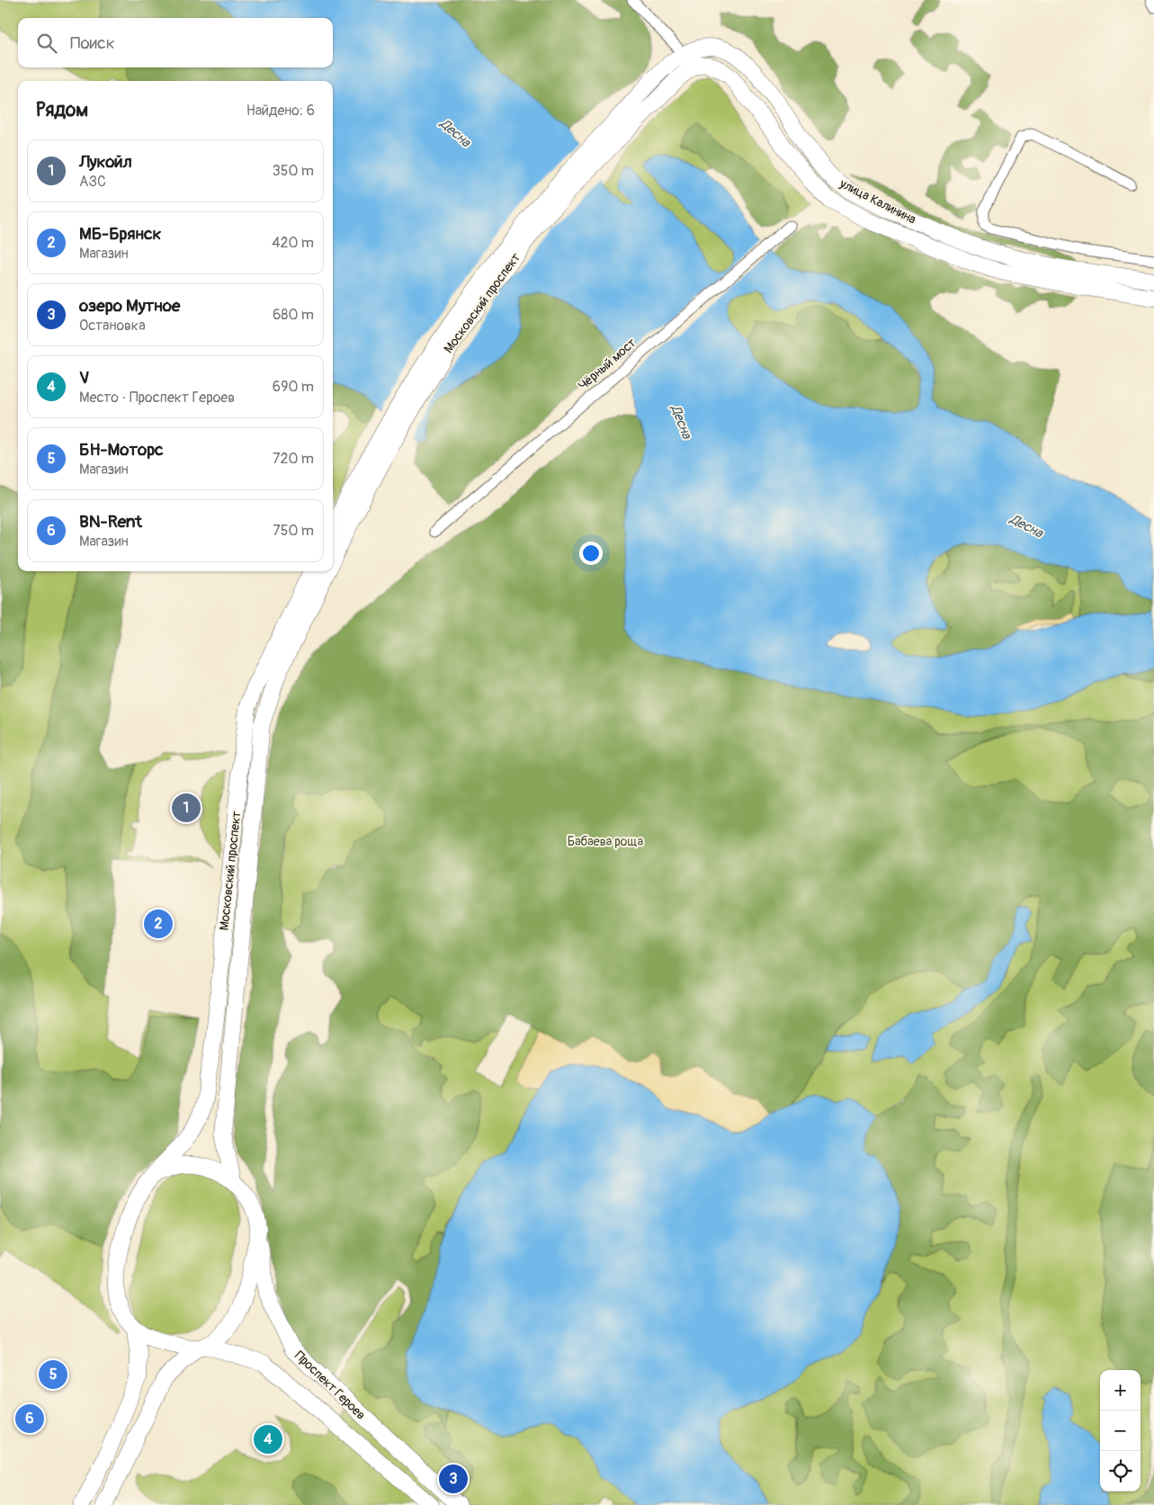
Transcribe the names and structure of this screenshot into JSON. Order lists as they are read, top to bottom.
{
  "streets": {
    "main road": ["улица Калинина", "Московский проспект", "Проспект Героев"],
    "street": ["Чёрный мост"]
  },
  "crossings": [
    ["улица Калинина", "Московский проспект"],
    ["Московский проспект", "Проспект Героев"]
  ],
  "water": ["Десна"],
  "parks": ["Бабаева роща"],
  "page": {
    "search": "Поиск",
    "heading": ["Рядом", "Найдено: 6"],
    "list": [
      {
        "mark": "1",
        "name": "Лукойл",
        "note": "АЗС",
        "value": "350 m"
      },
      {
        "mark": "2",
        "name": "МБ-Брянск",
        "note": "Магазин",
        "value": "420 m"
      },
      {
        "mark": "3",
        "name": "озеро Мутное",
        "note": "Остановка",
        "value": "680 m"
      },
      {
        "mark": "4",
        "name": "V",
        "note": "Место · Проспект Героев",
        "value": "690 m"
      },
      {
        "mark": "5",
        "name": "БН-Моторс",
        "note": "Магазин",
        "value": "720 m"
      },
      {
        "mark": "6",
        "name": "BN-Rent",
        "note": "Магазин",
        "value": "750 m"
      }
    ],
    "pins": [
      "1",
      "2",
      "5",
      "6",
      "4",
      "3"
    ],
    "map_buttons": ["+", "−"]
  }
}
